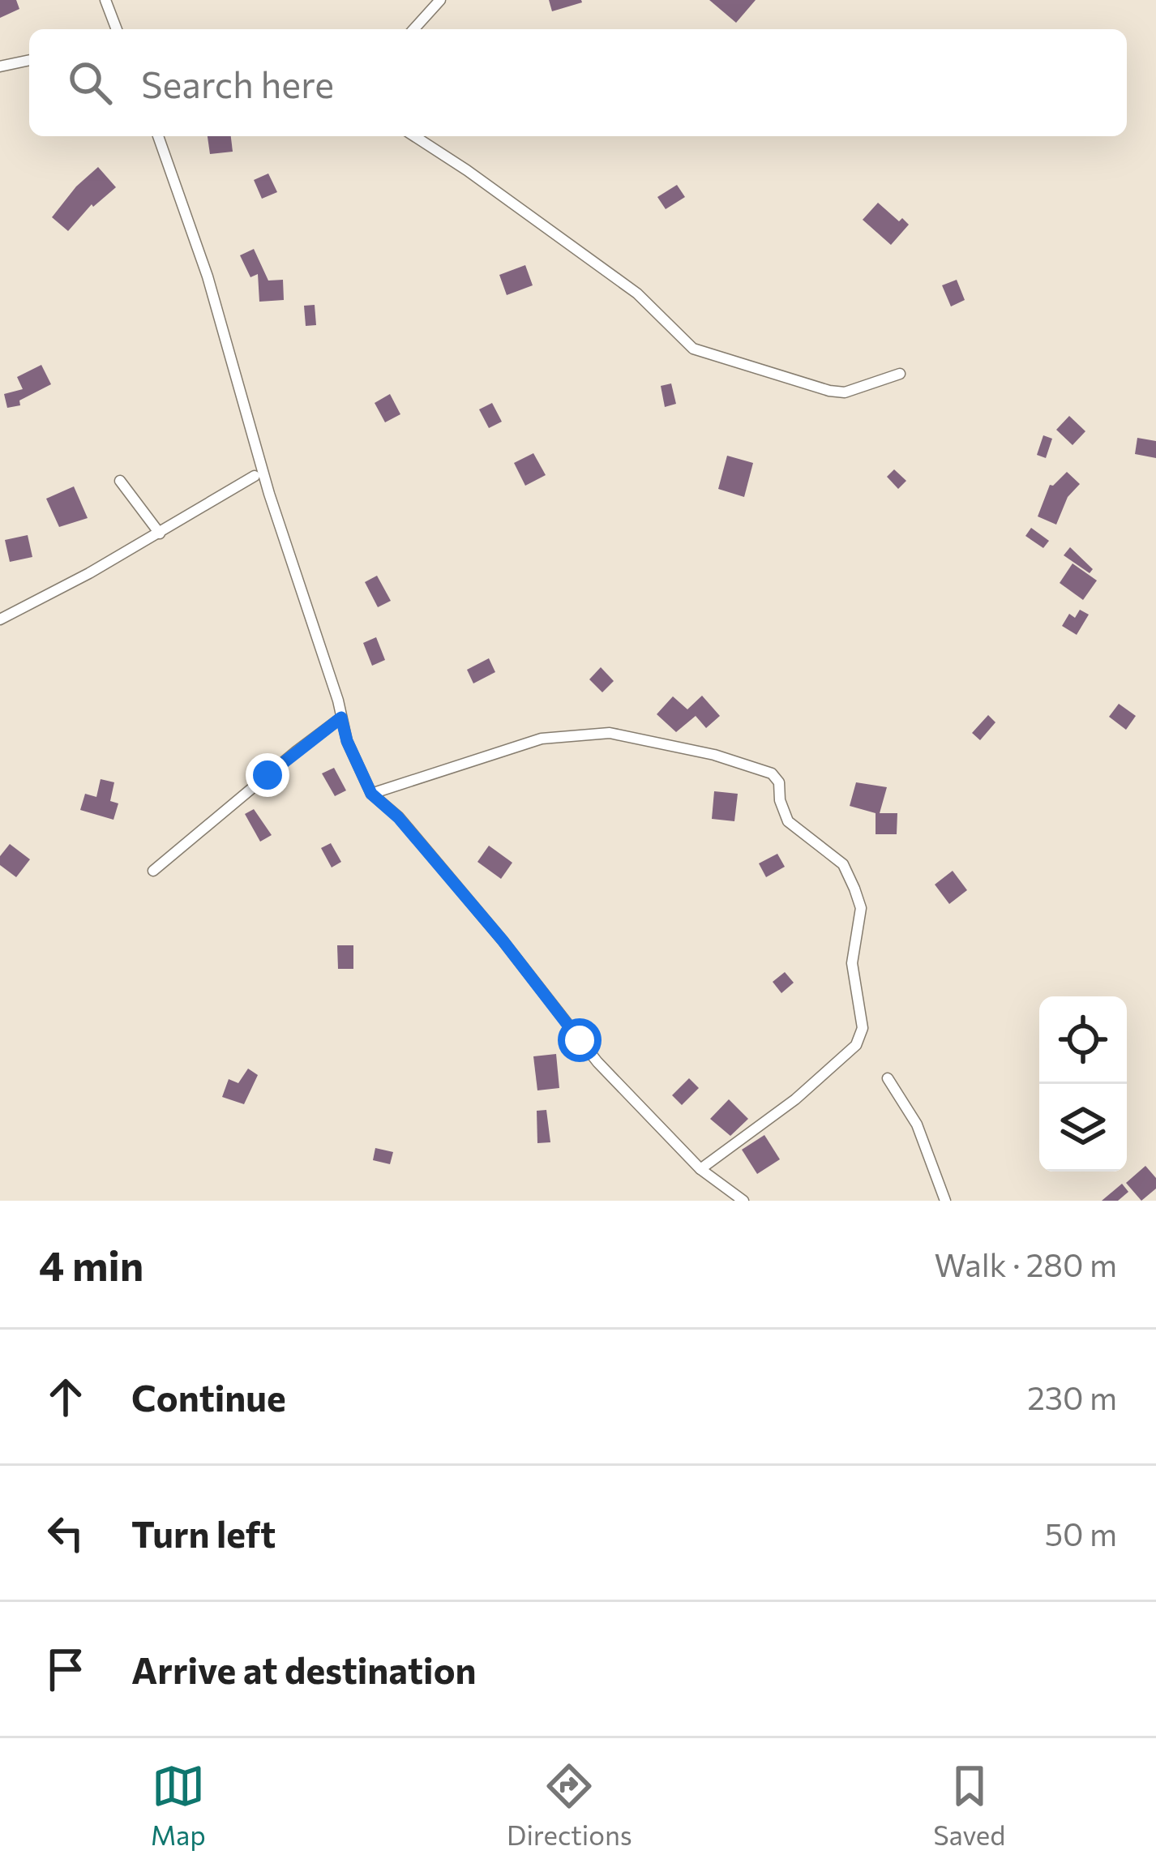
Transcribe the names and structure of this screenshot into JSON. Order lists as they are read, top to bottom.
{
  "page": {
    "search": "Search here",
    "heading": ["4 min", "Walk · 280 m"],
    "list": [
      ["Continue", "230 m"],
      ["Turn left", "50 m"],
      "Arrive at destination"
    ],
    "nav": ["Map", "Directions", "Saved"]
  }
}
